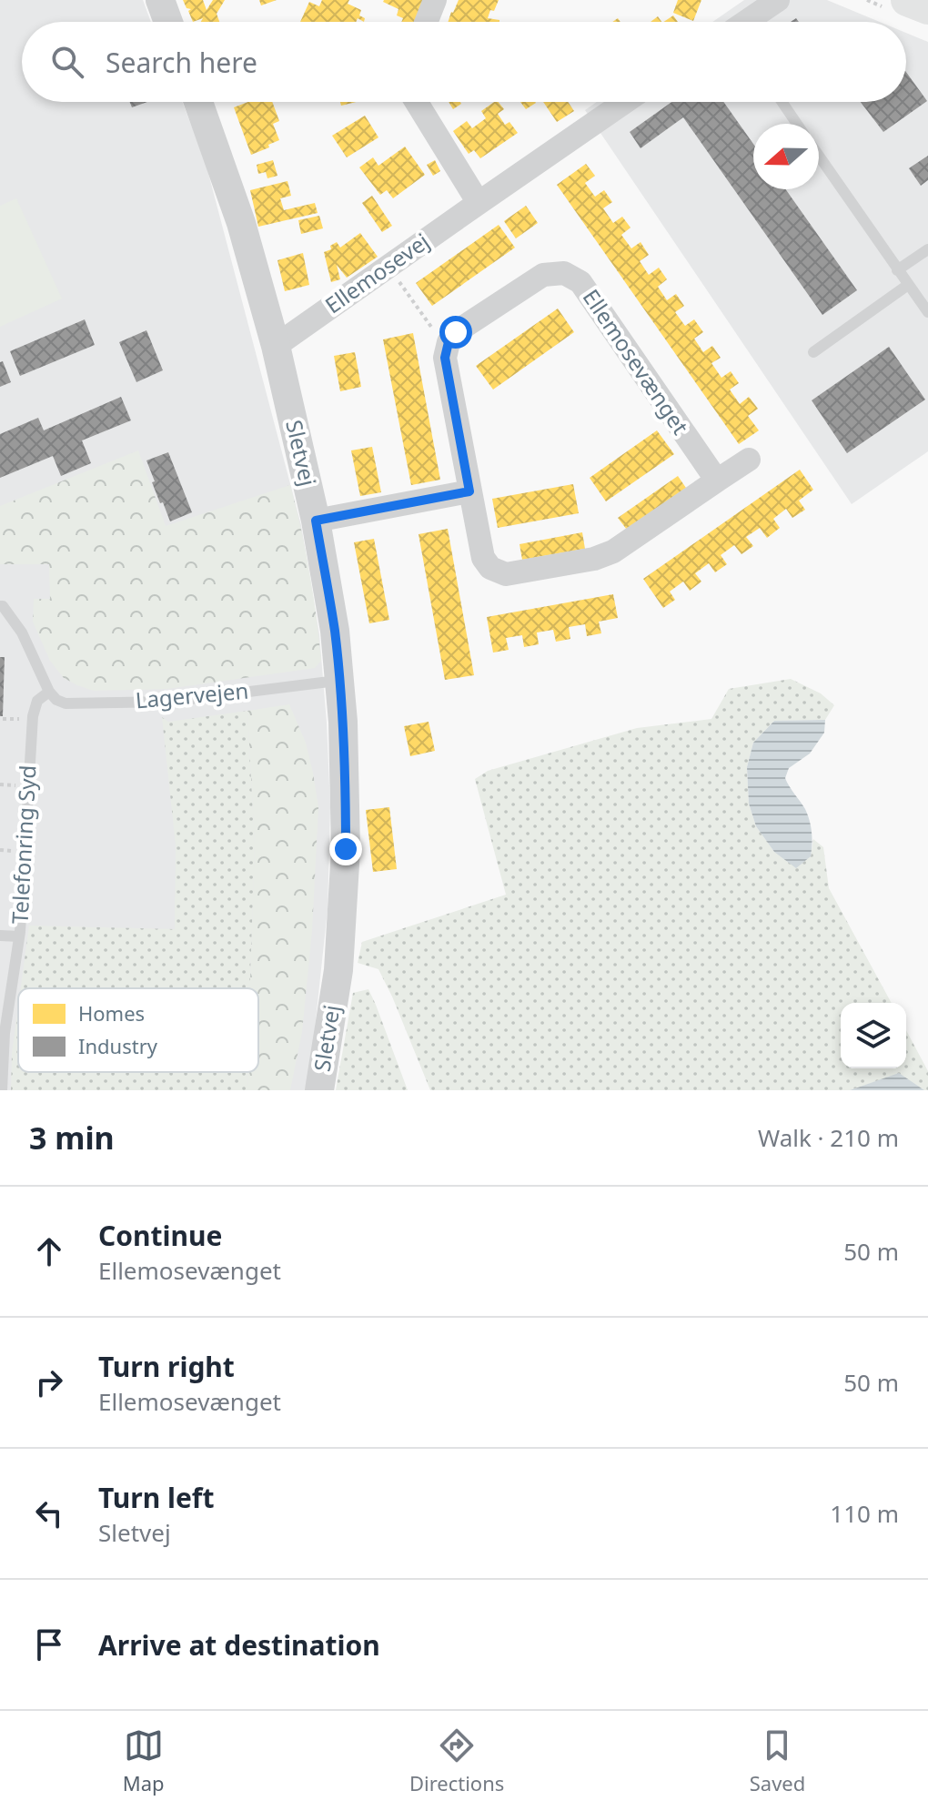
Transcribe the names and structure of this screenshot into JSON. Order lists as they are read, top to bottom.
{
  "streets": {
    "street": ["Ellemosevej", "Ellemosevænget", "Sletvej"],
    "lane": ["Lagervejen", "Telefonring Syd"]
  },
  "crossings": [
    ["Ellemosevej", "Sletvej"],
    ["Sletvej", "Lagervejen"],
    ["Lagervejen", "Telefonring Syd"]
  ],
  "legend": ["Homes", "Industry"],
  "north": "left",
  "page": {
    "search": "Search here",
    "heading": ["3 min", "Walk · 210 m"],
    "list": [
      ["Continue", "Ellemosevænget", "50 m"],
      ["Turn right", "Ellemosevænget", "50 m"],
      ["Turn left", "Sletvej", "110 m"],
      "Arrive at destination"
    ],
    "nav": ["Map", "Directions", "Saved"]
  }
}
